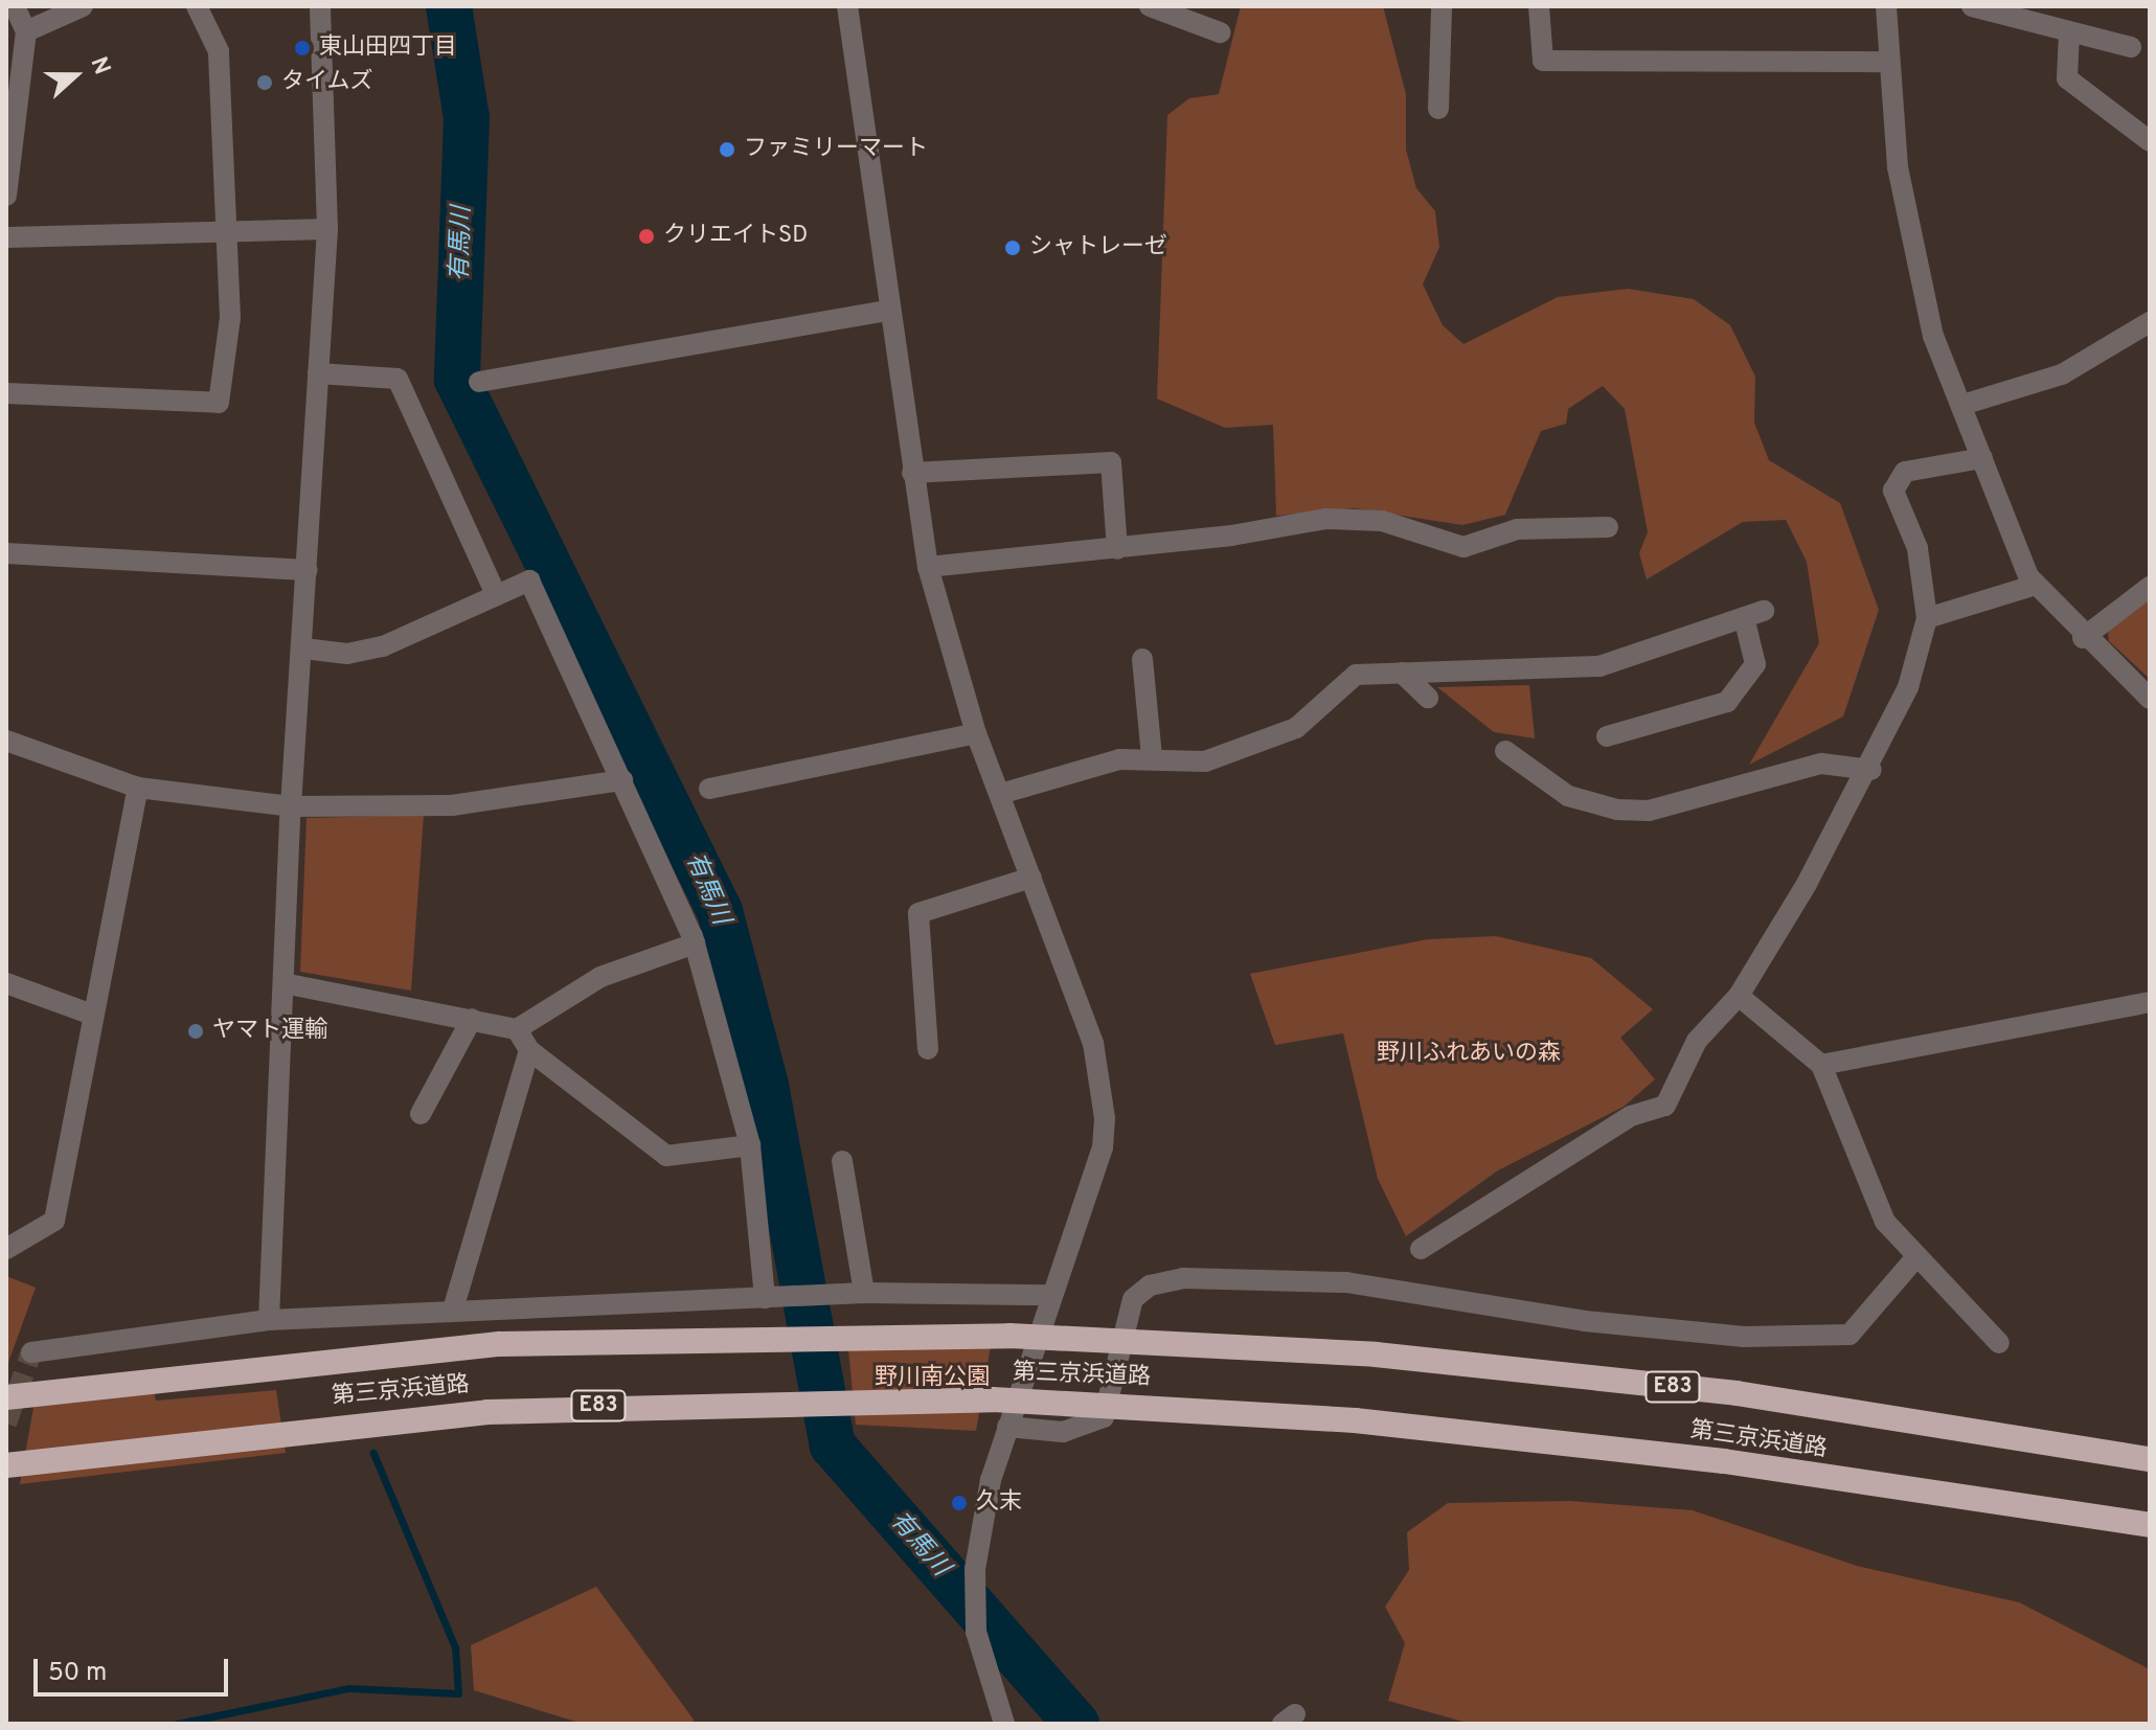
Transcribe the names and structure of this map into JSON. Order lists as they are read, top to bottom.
{
  "streets": {
    "highway": ["第三京浜道路", "E83"]
  },
  "water": ["有馬川"],
  "parks": ["野川ふれあいの森", "野川南公園"],
  "places": [
    "東山田四丁目",
    "タイムズ",
    "ファミリーマート",
    "クリエイトSD",
    "シャトレーゼ",
    "ヤマト運輸",
    "久末"
  ],
  "scale_bar": "50 m",
  "north": "right"
}
